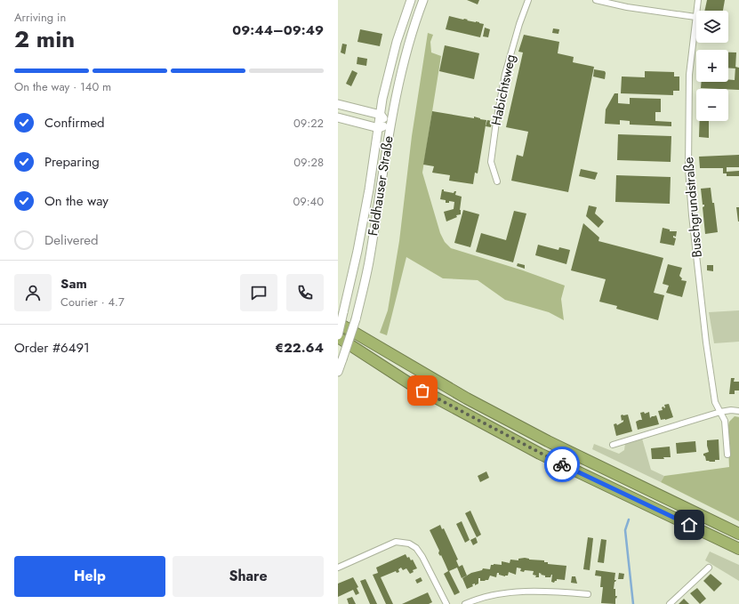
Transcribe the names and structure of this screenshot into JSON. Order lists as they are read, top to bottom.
{
  "streets": {
    "main road": ["Feldhauser Straße"],
    "street": ["Habichtsweg", "Buschgrundstraße"]
  },
  "page": {
    "heading": ["2 min", "Arriving in", "09:44–09:49"],
    "panel": [
      "Sam",
      "Courier · 4.7",
      "Order #6491",
      "€22.64"
    ],
    "map_buttons": ["+", "−"],
    "bar": "On the way · 140 m",
    "list": [
      ["Confirmed", "09:22"],
      ["Preparing", "09:28"],
      ["On the way", "09:40"],
      "Delivered"
    ],
    "buttons": ["Help", "Share"]
  }
}
